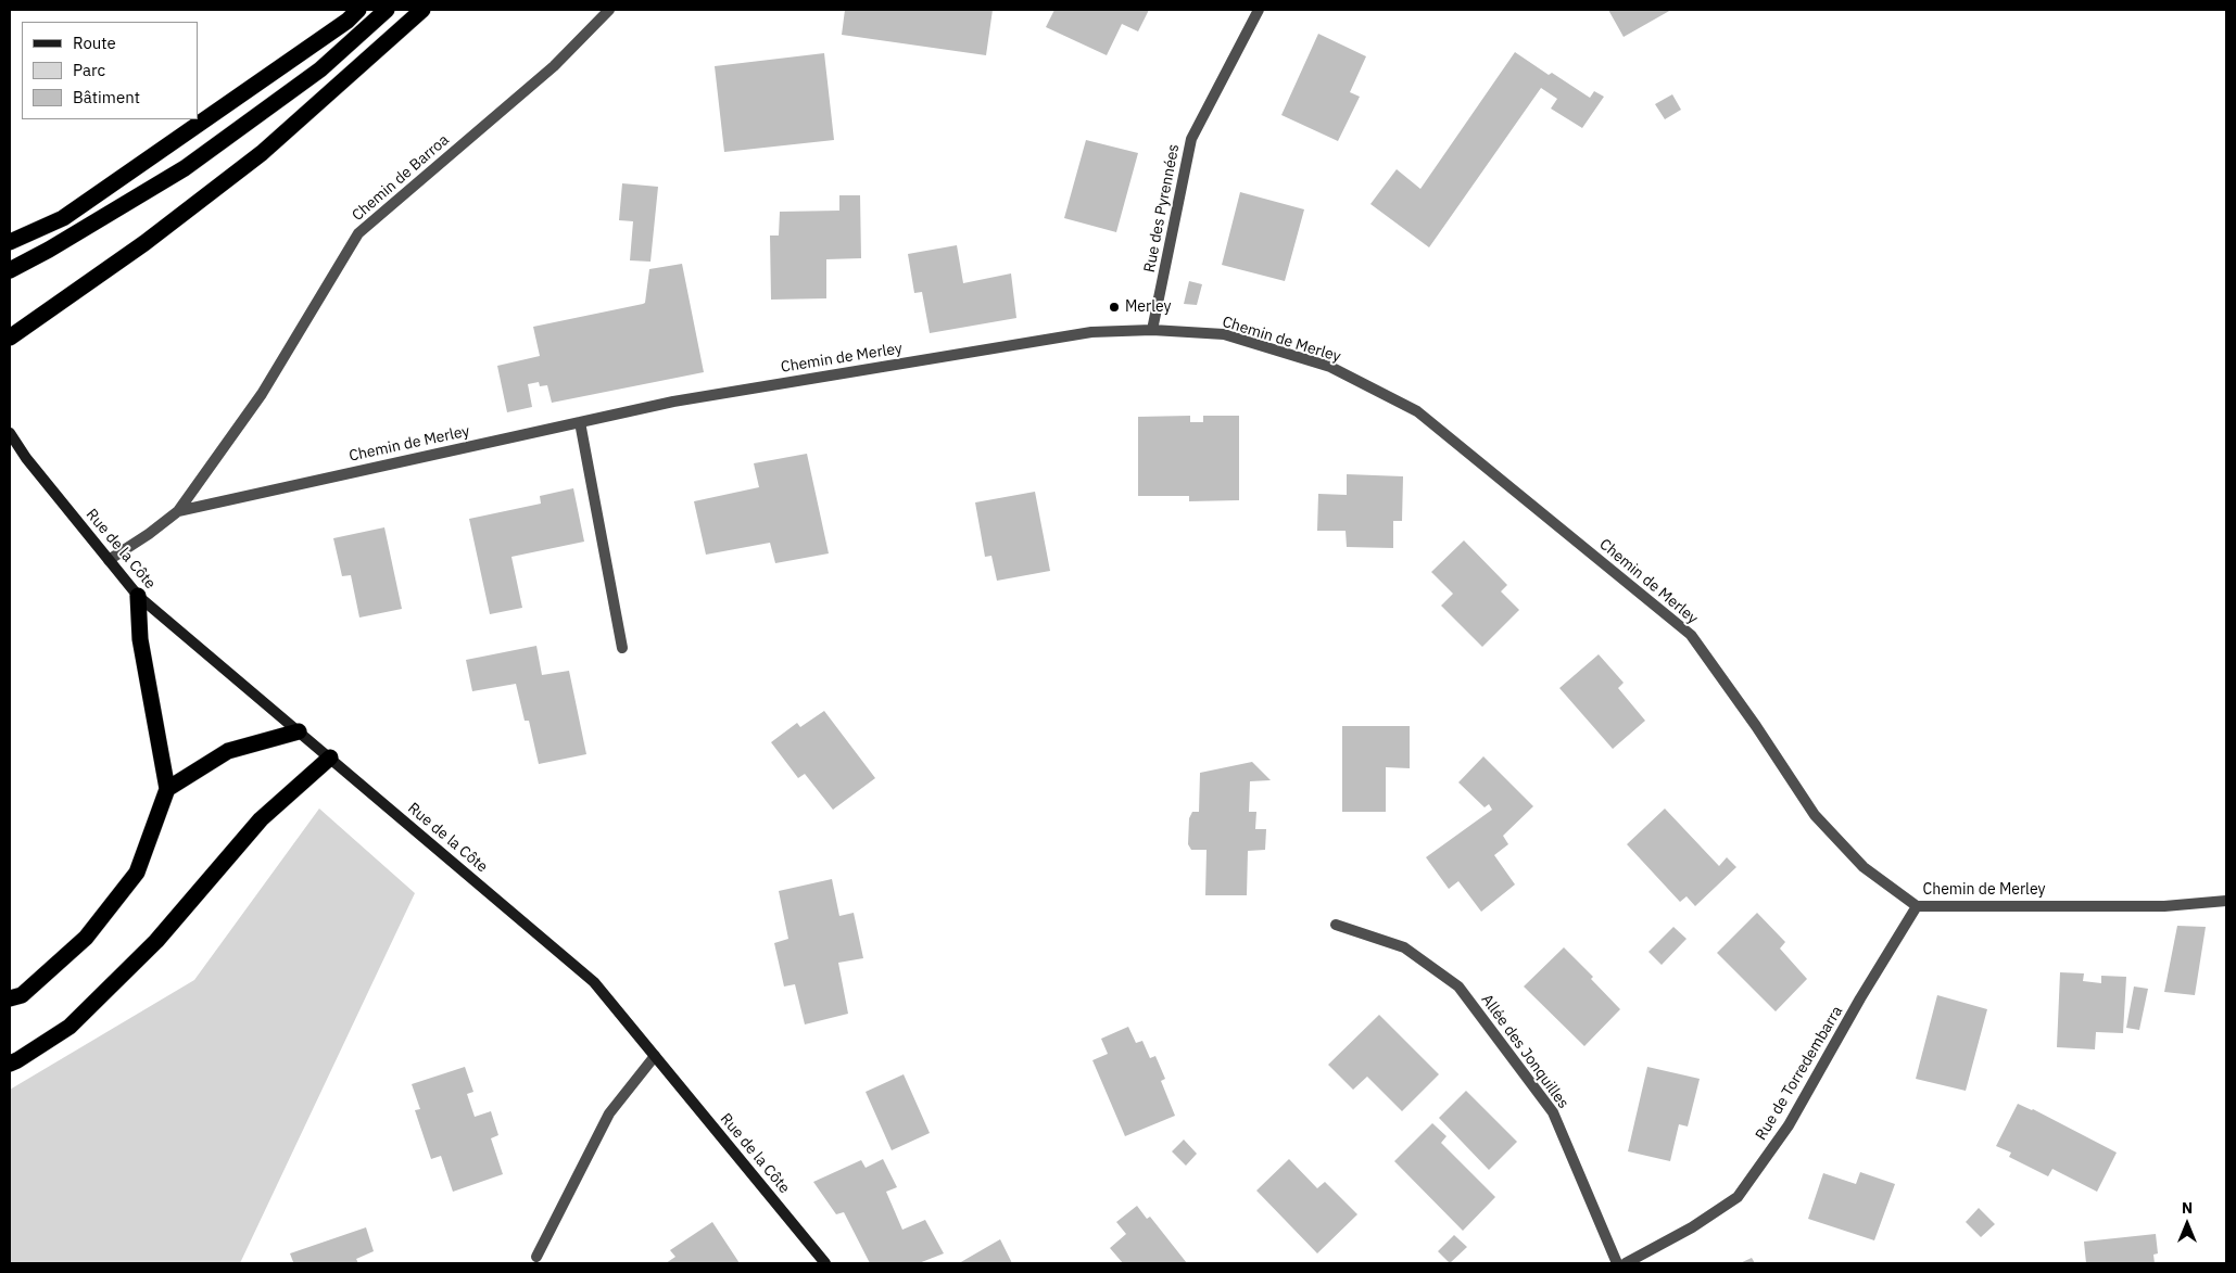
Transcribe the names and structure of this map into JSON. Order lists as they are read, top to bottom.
{
  "streets": {
    "street": [
      "Chemin de Barroa",
      "Rue des Pyrennées",
      "Chemin de Merley",
      "Rue de la Côte",
      "Allée des Jonquilles",
      "Rue de Torredembarra"
    ]
  },
  "crossings": [
    ["Chemin de Barroa", "Chemin de Merley"],
    ["Rue des Pyrennées", "Chemin de Merley"],
    ["Chemin de Merley", "Rue de la Côte"],
    ["Chemin de Merley", "Rue de Torredembarra"]
  ],
  "places": ["Merley"],
  "legend": ["Route", "Parc", "Bâtiment"],
  "north": "top"
}
